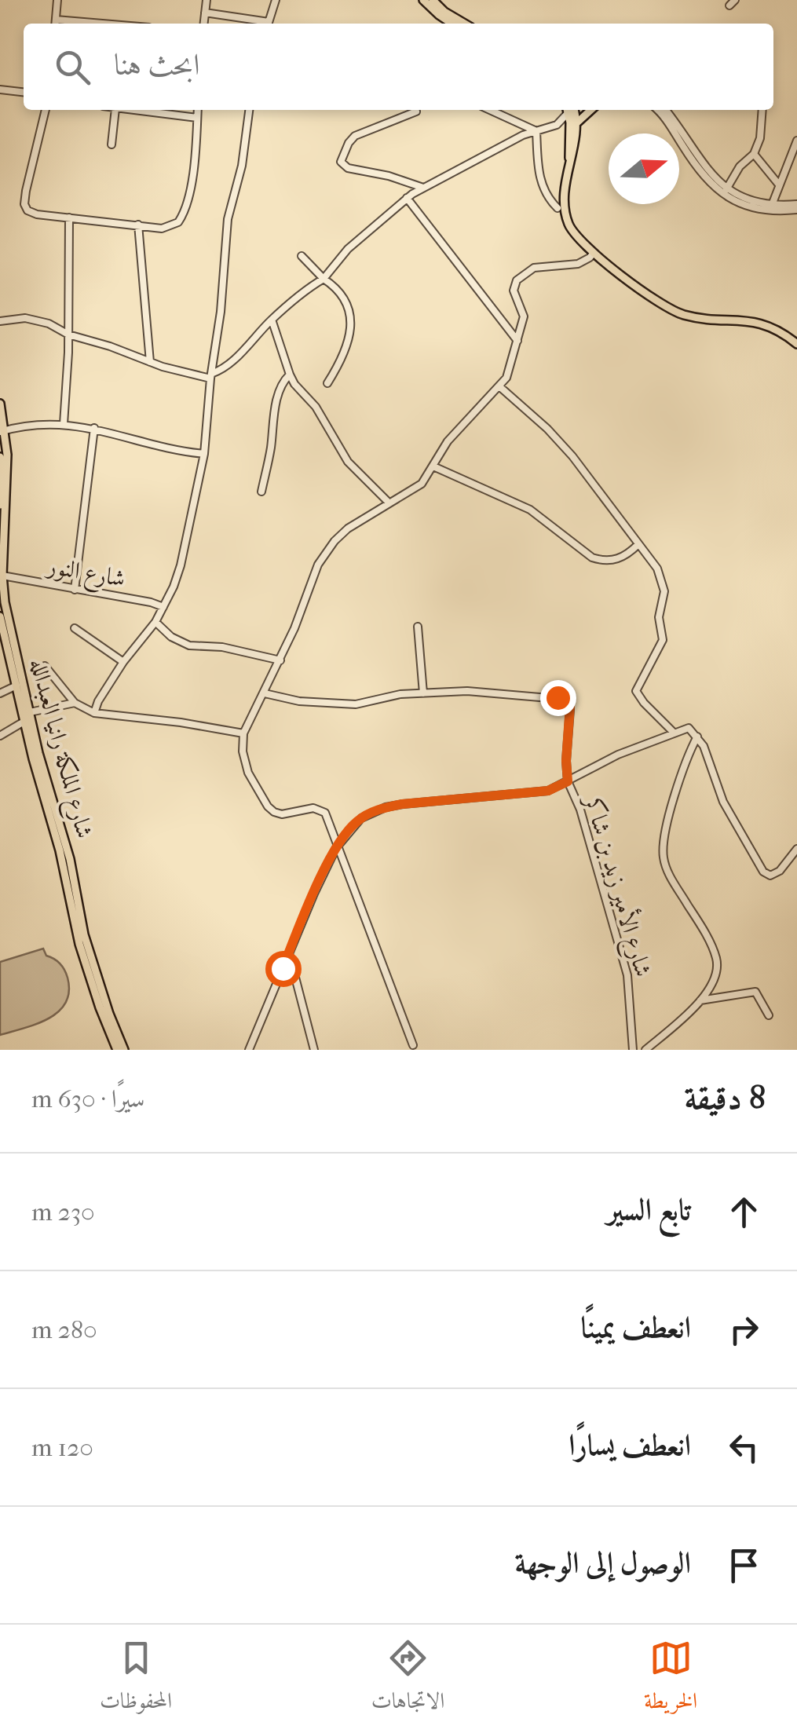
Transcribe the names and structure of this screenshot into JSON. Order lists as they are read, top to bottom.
{
  "streets": {
    "main road": ["شارع الملكة رانيا العبدالله"],
    "street": ["شارع النور", "شارع الأمير زيد بن شاكر"]
  },
  "crossings": [
    ["شارع النور", "شارع الملكة رانيا العبدالله"]
  ],
  "north": "right",
  "page": {
    "search": "ابحث هنا",
    "heading": ["8 دقيقة", "سيرًا · 630 m"],
    "list": [
      ["تابع السير", "230 m"],
      ["انعطف يمينًا", "280 m"],
      ["انعطف يسارًا", "120 m"],
      "الوصول إلى الوجهة"
    ],
    "nav": ["الخريطة", "الاتجاهات", "المحفوظات"]
  }
}
